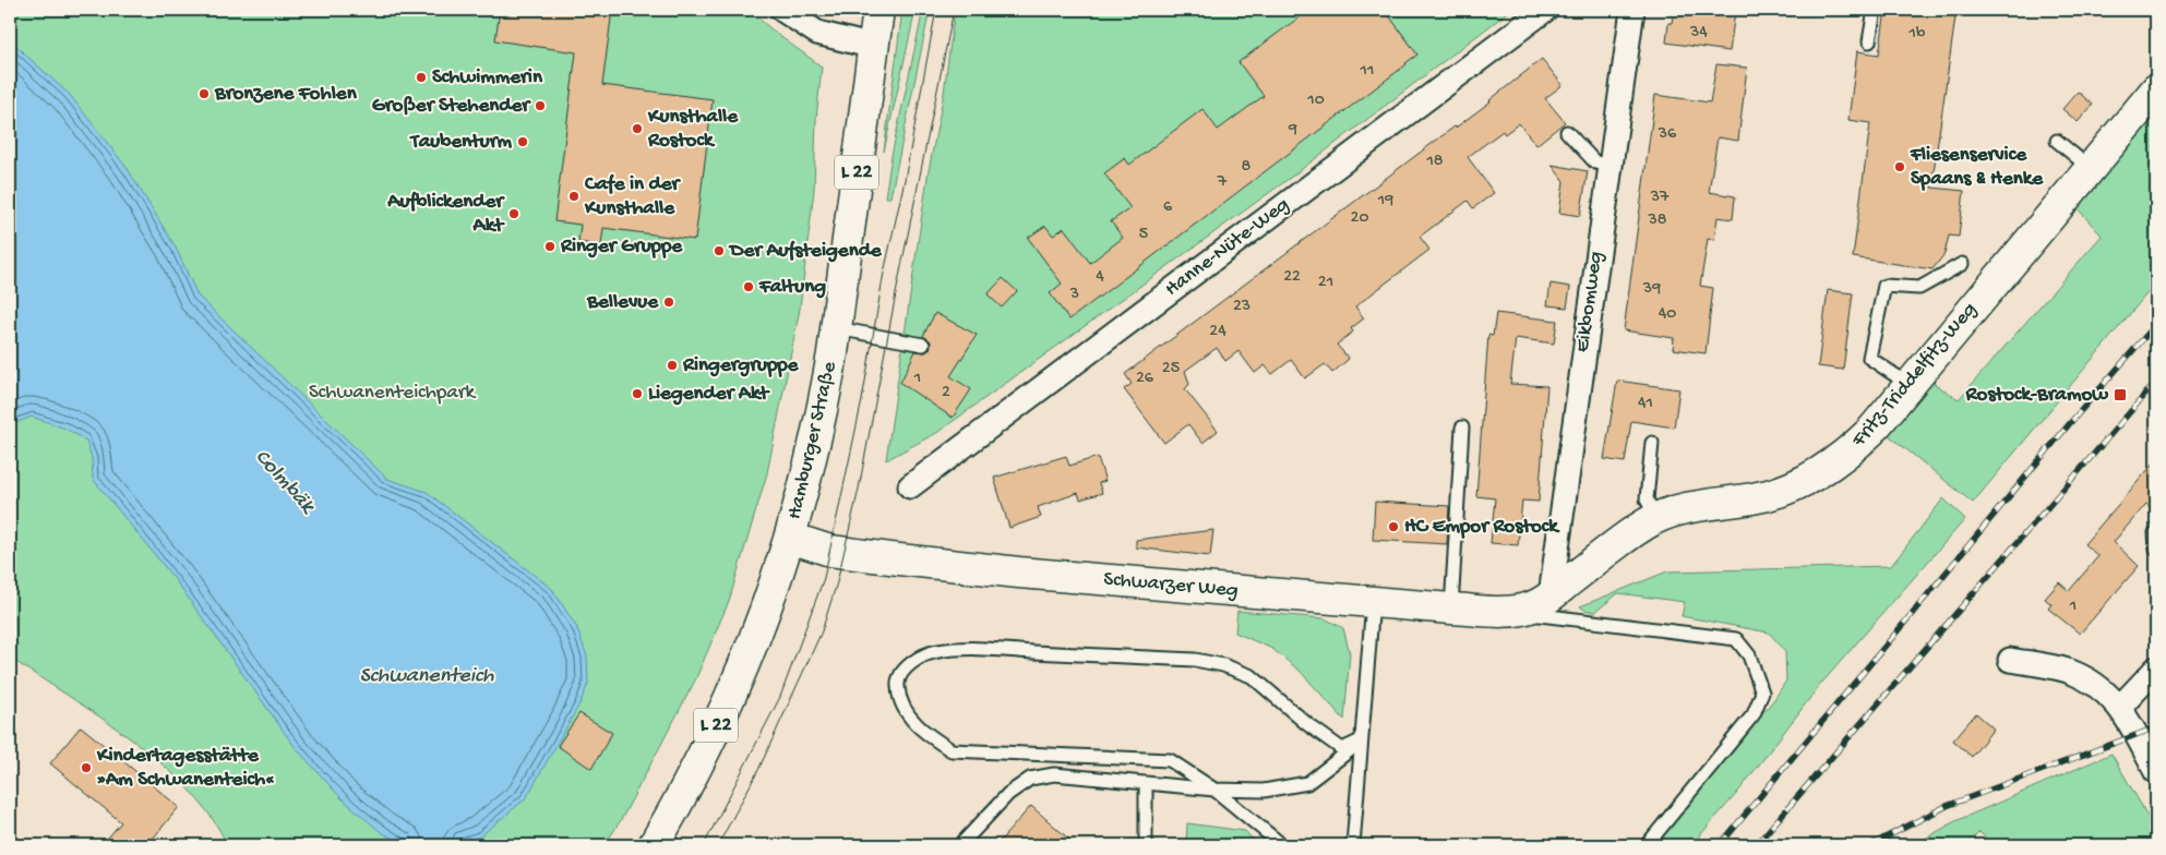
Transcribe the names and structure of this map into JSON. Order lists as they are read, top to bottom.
{
  "streets": {
    "street": [
      "L 22",
      "Hanne-Nüte-Weg",
      "Eikbomweg",
      "Fritz-Triddelfitz-Weg",
      "Hamburger Straße",
      "Schwarzer Weg"
    ]
  },
  "crossings": [
    ["Eikbomweg", "Fritz-Triddelfitz-Weg"],
    ["Eikbomweg", "Schwarzer Weg"],
    ["Fritz-Triddelfitz-Weg", "Schwarzer Weg"],
    ["Hamburger Straße", "Schwarzer Weg"]
  ],
  "water": ["Colmbäk", "Schwanenteich"],
  "parks": ["Schwanenteichpark"],
  "places": {
    "other": [
      "Schwimmerin",
      "Bronzene Fohlen",
      "Großer Stehender",
      "Kunsthalle Rostock",
      "Taubenturm",
      "Fliesenservice Spaans & Henke",
      "Cafe in der Kunsthalle",
      "Aufblickender Akt",
      "Ringer Gruppe",
      "Der Aufsteigende",
      "Faltung",
      "Bellevue",
      "Ringergruppe",
      "Liegender Akt",
      "HC Empor Rostock",
      "Kindertagesstätte »Am Schwanenteich«"
    ],
    "transit": ["Rostock-Bramow"]
  },
  "house_numbers": [
    "34",
    "1b",
    "11",
    "10",
    "9",
    "36",
    "18",
    "8",
    "7",
    "37",
    "19",
    "6",
    "20",
    "38",
    "5",
    "4",
    "22",
    "21",
    "39",
    "3",
    "23",
    "40",
    "24",
    "25",
    "1",
    "26",
    "2",
    "41",
    "1"
  ]
}
